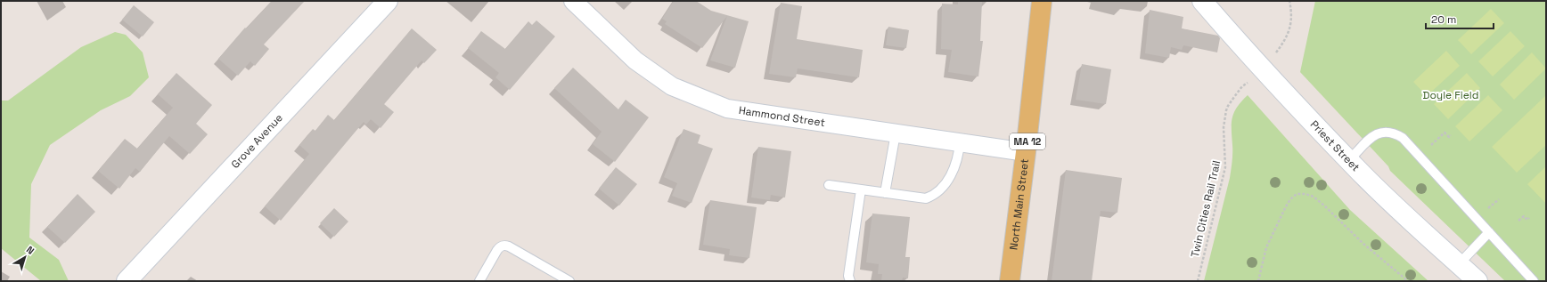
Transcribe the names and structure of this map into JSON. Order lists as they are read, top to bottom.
{
  "streets": {
    "main road": [
      "Grove Avenue",
      "MA 12",
      "Priest Street",
      "North Main Street"
    ],
    "street": ["Hammond Street"],
    "path": ["Twin Cities Rail Trail"]
  },
  "crossings": [
    ["Hammond Street", "North Main Street"]
  ],
  "parks": ["Doyle Field"],
  "scale_bar": "20 m",
  "north": "top right"
}
